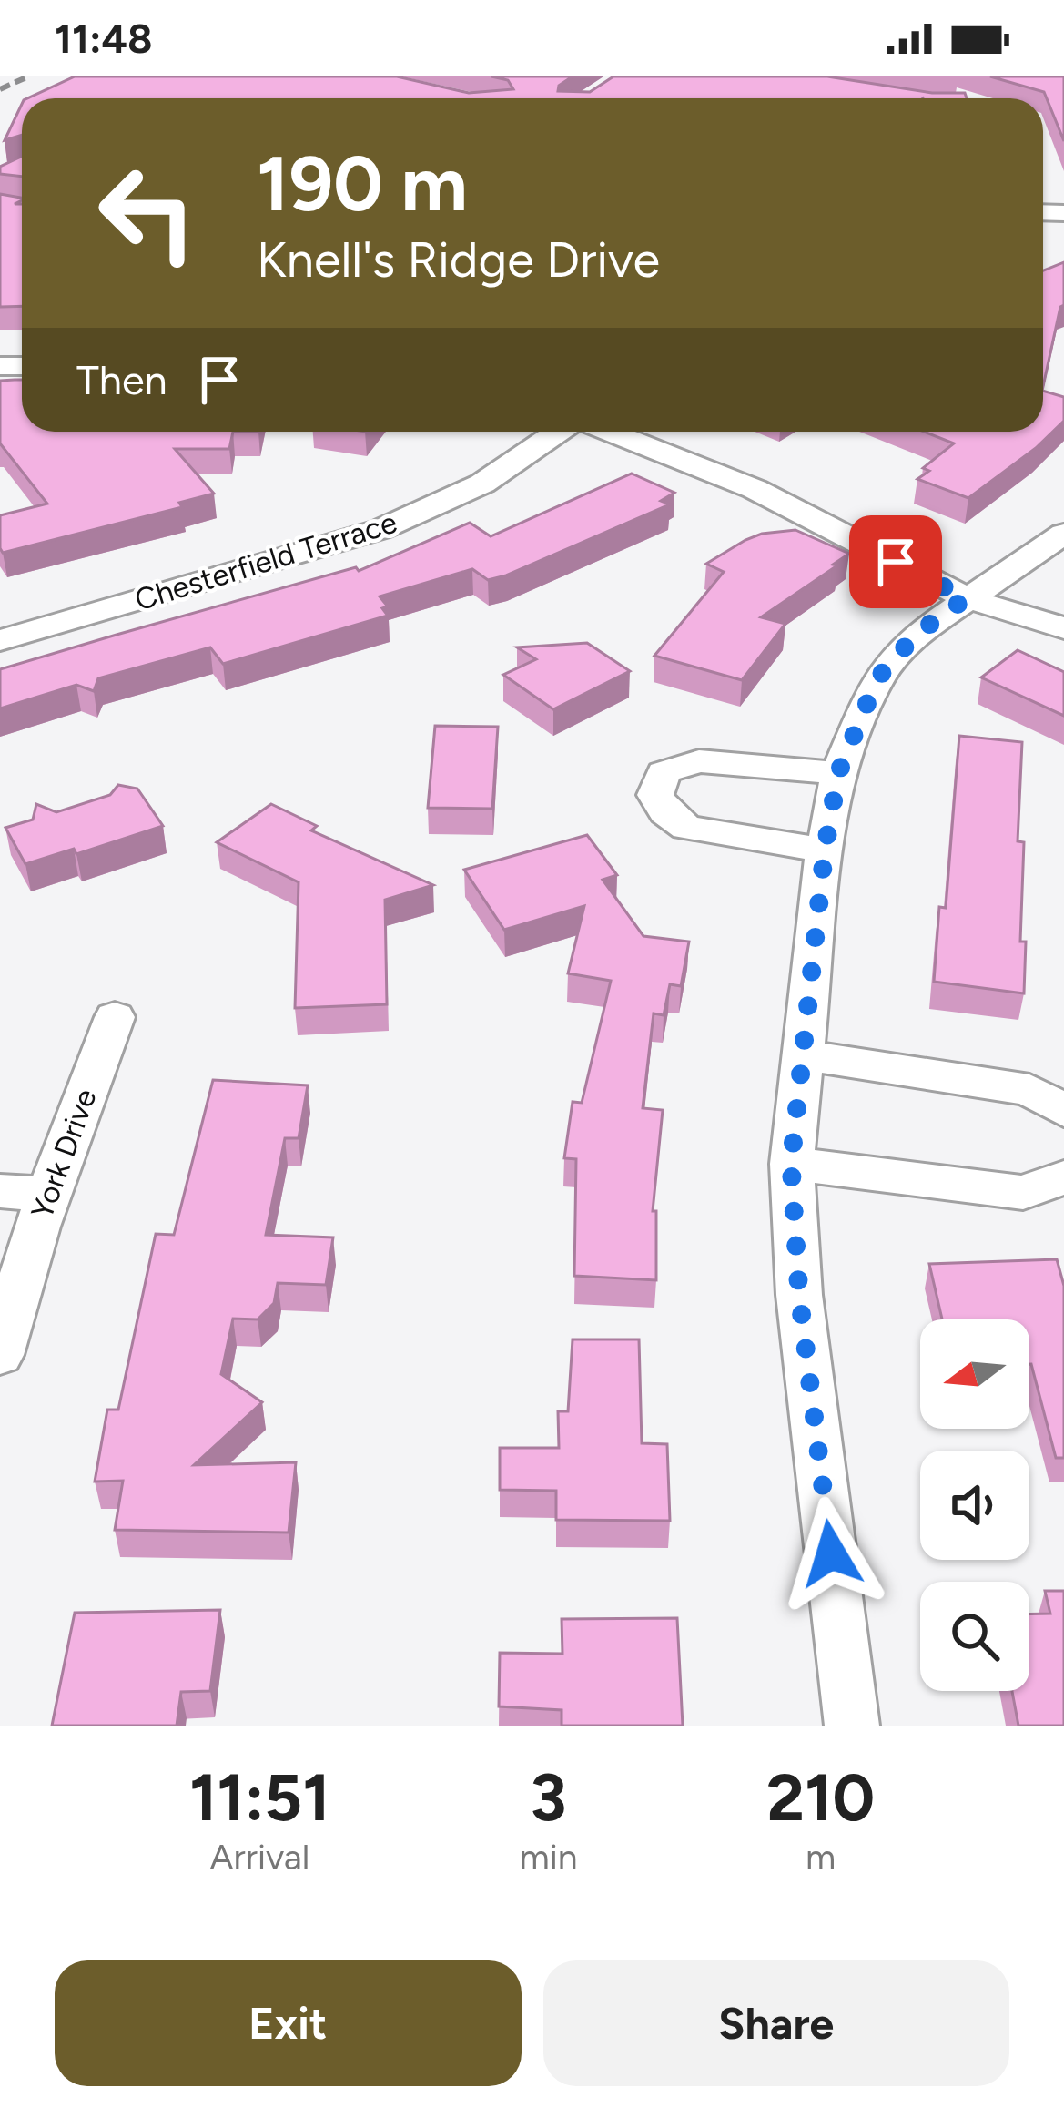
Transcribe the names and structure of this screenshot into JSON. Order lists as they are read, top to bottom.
{
  "streets": {
    "street": ["Chesterfield Terrace", "York Drive"]
  },
  "north": "left",
  "page": {
    "status": "11:48",
    "turn": ["190 m", "Knell's Ridge Drive"],
    "then": "Then",
    "eta": [
      "11:51",
      "Arrival",
      "3",
      "min",
      "210",
      "m"
    ],
    "buttons": ["Exit", "Share"]
  }
}
